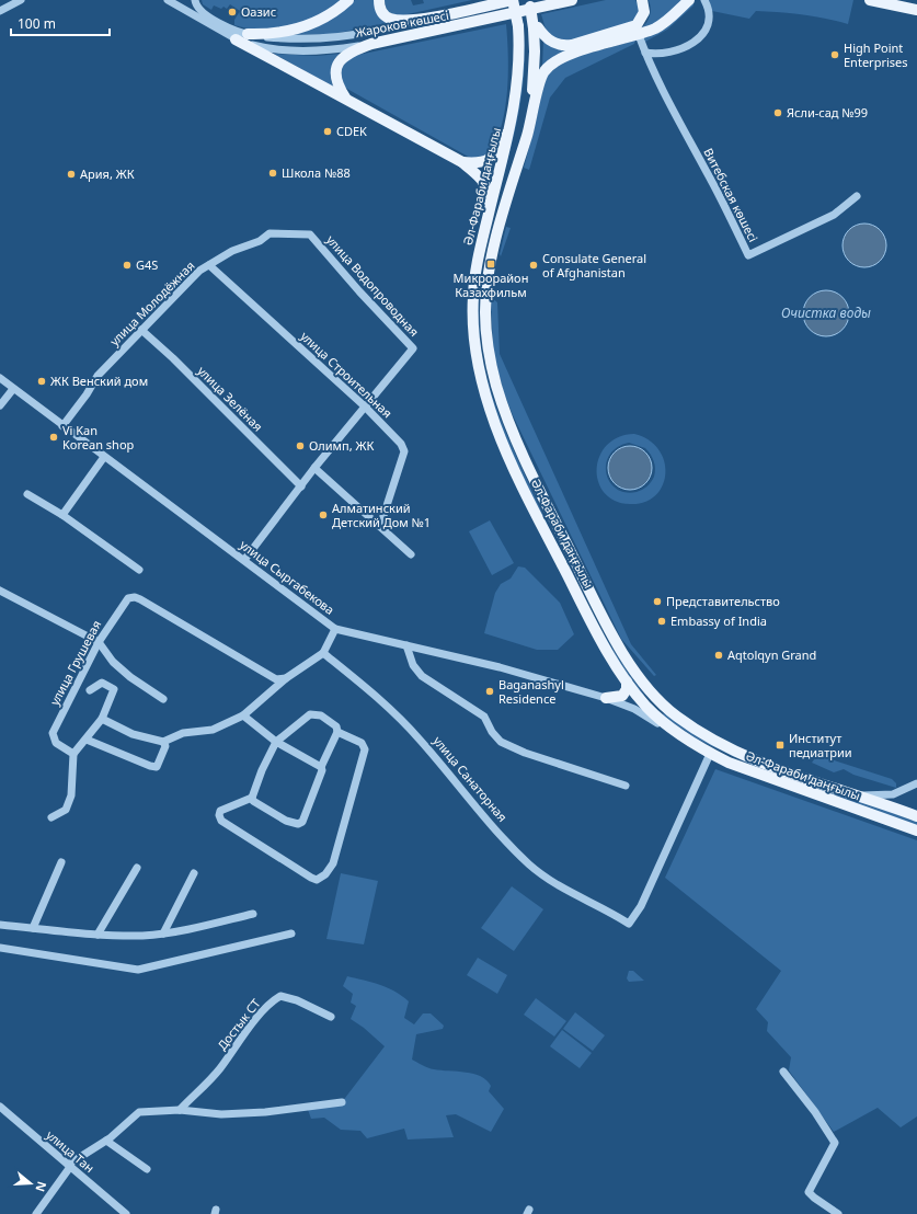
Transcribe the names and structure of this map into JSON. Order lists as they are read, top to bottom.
{
  "streets": {
    "main road": ["Жароков көшесі", "Әл-Фараби даңғылы"],
    "street": [
      "Витебская көшесі",
      "улица Водопроводная",
      "улица Молодёжная",
      "улица Строительная",
      "улица Зелёная",
      "улица Сыргабекова",
      "улица Грушевая",
      "улица Санаторная",
      "Достык СТ",
      "улица Тан"
    ]
  },
  "crossings": [
    ["Әл-Фараби даңғылы", "улица Сыргабекова"],
    ["Әл-Фараби даңғылы", "улица Санаторная"],
    ["улица Водопроводная", "улица Молодёжная"],
    ["улица Водопроводная", "улица Строительная"],
    ["улица Водопроводная", "улица Зелёная"],
    ["улица Водопроводная", "улица Сыргабекова"],
    ["улица Молодёжная", "улица Строительная"],
    ["улица Молодёжная", "улица Зелёная"],
    ["улица Молодёжная", "улица Сыргабекова"],
    ["улица Сыргабекова", "улица Санаторная"]
  ],
  "water": ["Очистка воды"],
  "places": {
    "other": [
      "Оазис",
      "High Point Enterprises",
      "Ясли-сад №99",
      "CDEK",
      "Школа №88",
      "Ария, ЖК",
      "G4S",
      "Consulate General of Afghanistan",
      "ЖК Венский дом",
      "Vi Kan Korean shop",
      "Олимп, ЖК",
      "Алматинский Детский Дом №1",
      "Представительство",
      "Embassy of India",
      "Aqtolqyn Grand",
      "Baganashyl Residence"
    ],
    "transit": ["Микрорайон Казахфильм", "Институт педиатрии"]
  },
  "scale_bar": "100 m",
  "north": "right"
}
